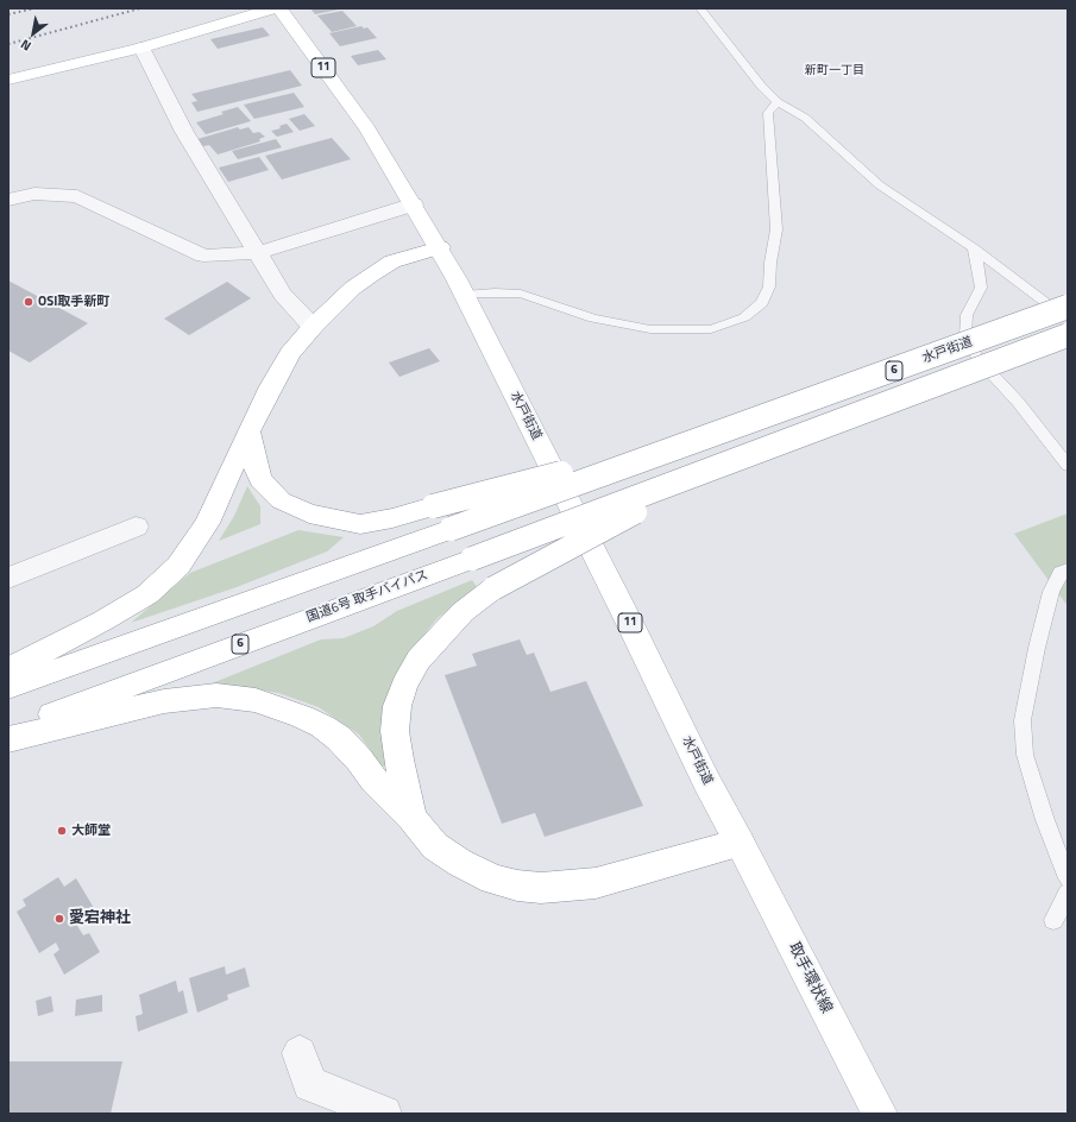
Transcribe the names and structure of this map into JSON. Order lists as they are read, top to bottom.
{
  "streets": {
    "main road": [
      "11",
      "水戸街道",
      "6",
      "国道6号 取手バイパス",
      "取手環状線"
    ]
  },
  "crossings": [
    ["水戸街道", "6"],
    ["水戸街道", "国道6号 取手バイパス"],
    ["水戸街道", "取手環状線"]
  ],
  "districts": ["新町一丁目"],
  "places": ["OSI取手新町", "大師堂", "愛宕神社"],
  "north": "bottom left"
}
